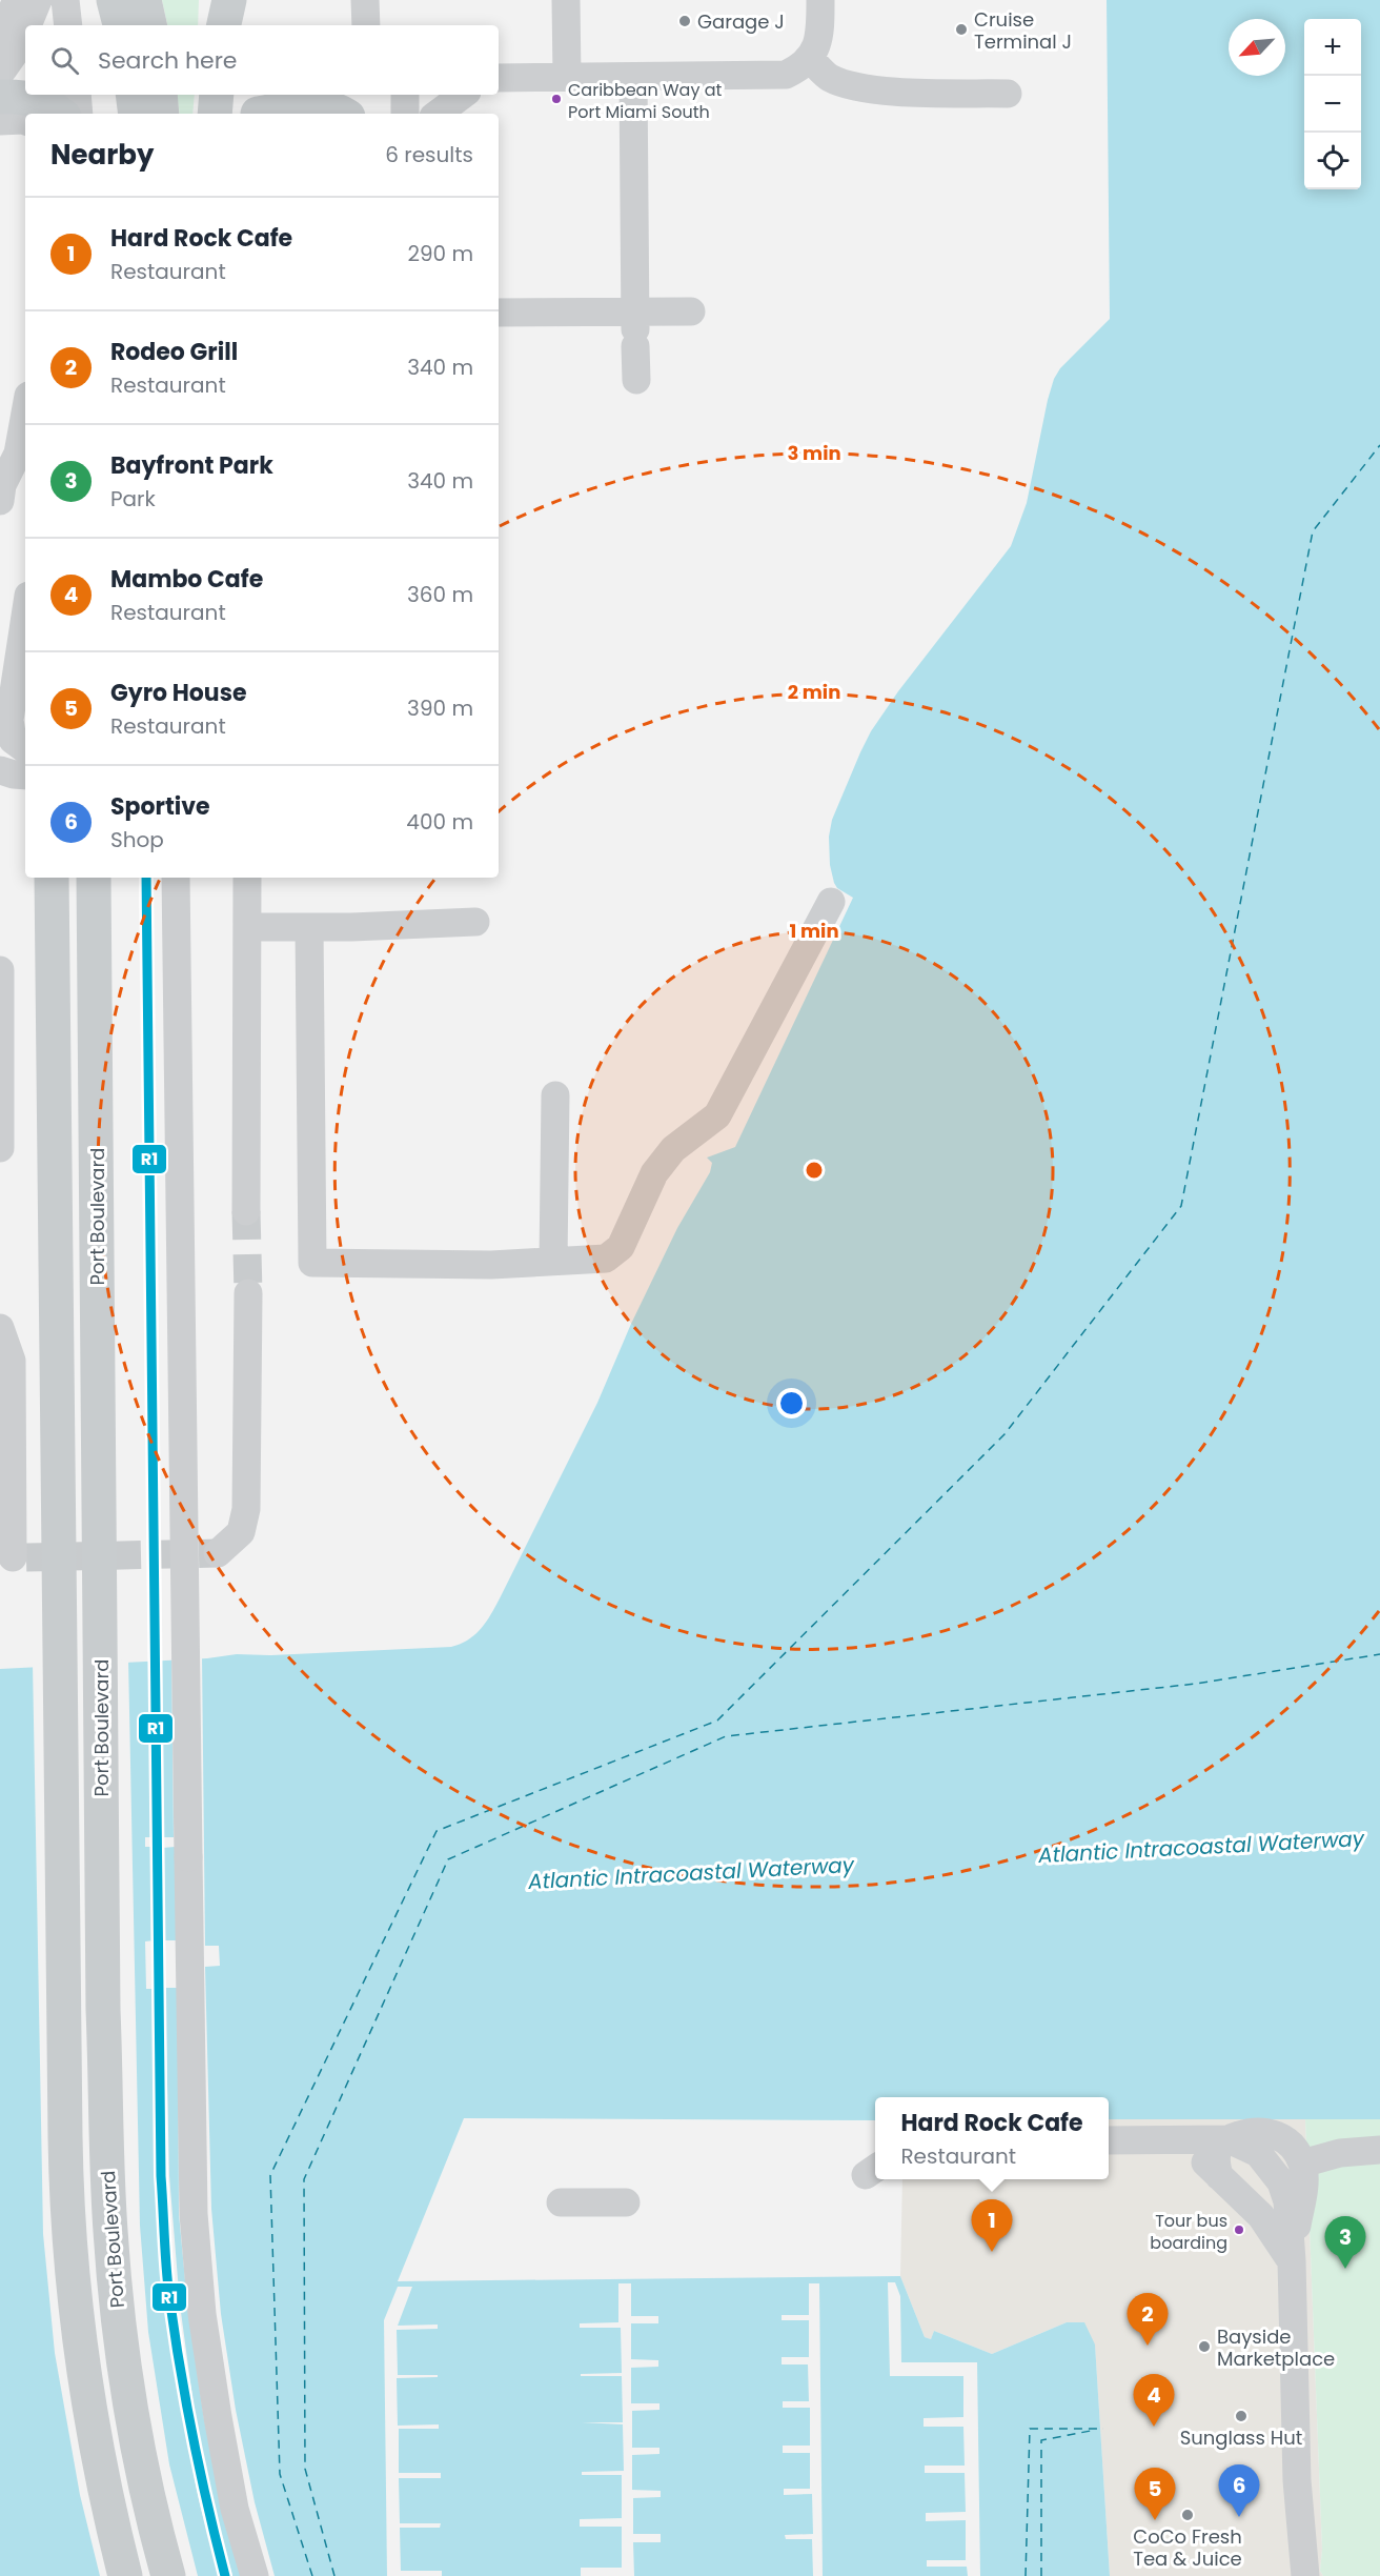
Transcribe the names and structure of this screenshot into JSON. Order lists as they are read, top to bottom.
{
  "streets": {
    "main road": ["Port Boulevard"]
  },
  "water": ["Atlantic Intracoastal Waterway"],
  "places": [
    "Garage J",
    "Cruise Terminal J",
    "Caribbean Way at Port Miami South",
    "Tour bus boarding",
    "Bayside Marketplace",
    "Sunglass Hut",
    "CoCo Fresh Tea & Juice"
  ],
  "lines": ["transit line R1"],
  "north": "bottom left",
  "page": {
    "map_buttons": ["+", "−"],
    "search": "Search here",
    "heading": ["Nearby", "6 results"],
    "list": [
      {
        "mark": "1",
        "name": "Hard Rock Cafe",
        "note": "Restaurant",
        "value": "290 m"
      },
      {
        "mark": "2",
        "name": "Rodeo Grill",
        "note": "Restaurant",
        "value": "340 m"
      },
      {
        "mark": "3",
        "name": "Bayfront Park",
        "note": "Park",
        "value": "340 m"
      },
      {
        "mark": "4",
        "name": "Mambo Cafe",
        "note": "Restaurant",
        "value": "360 m"
      },
      {
        "mark": "5",
        "name": "Gyro House",
        "note": "Restaurant",
        "value": "390 m"
      },
      {
        "mark": "6",
        "name": "Sportive",
        "note": "Shop",
        "value": "400 m"
      }
    ],
    "popup": ["Hard Rock Cafe", "Restaurant"],
    "pins": [
      "1",
      "3",
      "2",
      "4",
      "6",
      "5"
    ]
  },
  "rings": ["3 min", "2 min", "1 min"]
}
